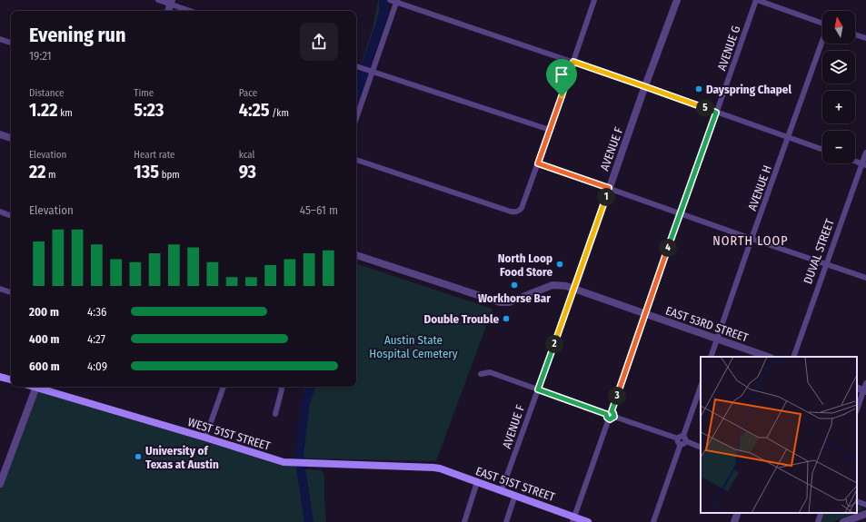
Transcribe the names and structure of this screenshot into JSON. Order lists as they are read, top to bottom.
{
  "streets": {
    "main road": ["WEST 51ST STREET", "EAST 51ST STREET"],
    "street": [
      "AVENUE G",
      "AVENUE F",
      "AVENUE H",
      "DUVAL STREET",
      "EAST 53RD STREET"
    ]
  },
  "crossings": [
    ["AVENUE G", "EAST 53RD STREET"],
    ["AVENUE G", "EAST 51ST STREET"],
    ["AVENUE F", "EAST 53RD STREET"],
    ["AVENUE F", "EAST 51ST STREET"],
    ["AVENUE H", "EAST 53RD STREET"],
    ["WEST 51ST STREET", "EAST 51ST STREET"]
  ],
  "districts": ["NORTH LOOP"],
  "parks": ["Austin State Hospital Cemetery"],
  "places": [
    "Dayspring Chapel",
    "North Loop Food Store",
    "Workhorse Bar",
    "Double Trouble",
    "University of Texas at Austin"
  ],
  "north": "top",
  "page": {
    "map_buttons": ["+", "−"],
    "heading": ["Evening run", "19:21"],
    "stats": [
      ["Distance", "1.22 km"],
      ["Time", "5:23"],
      ["Pace", "4:25 /km"],
      ["Elevation", "22 m"],
      ["Heart rate", "135 bpm"],
      ["kcal", "93"]
    ],
    "pins": [
      "5",
      "1",
      "4",
      "2",
      "3"
    ],
    "chart": ["Elevation", "45–61 m"],
    "list": [
      {
        "name": "200 m",
        "note": "4:36"
      },
      {
        "name": "400 m",
        "note": "4:27"
      },
      {
        "name": "600 m",
        "note": "4:09"
      }
    ]
  }
}
